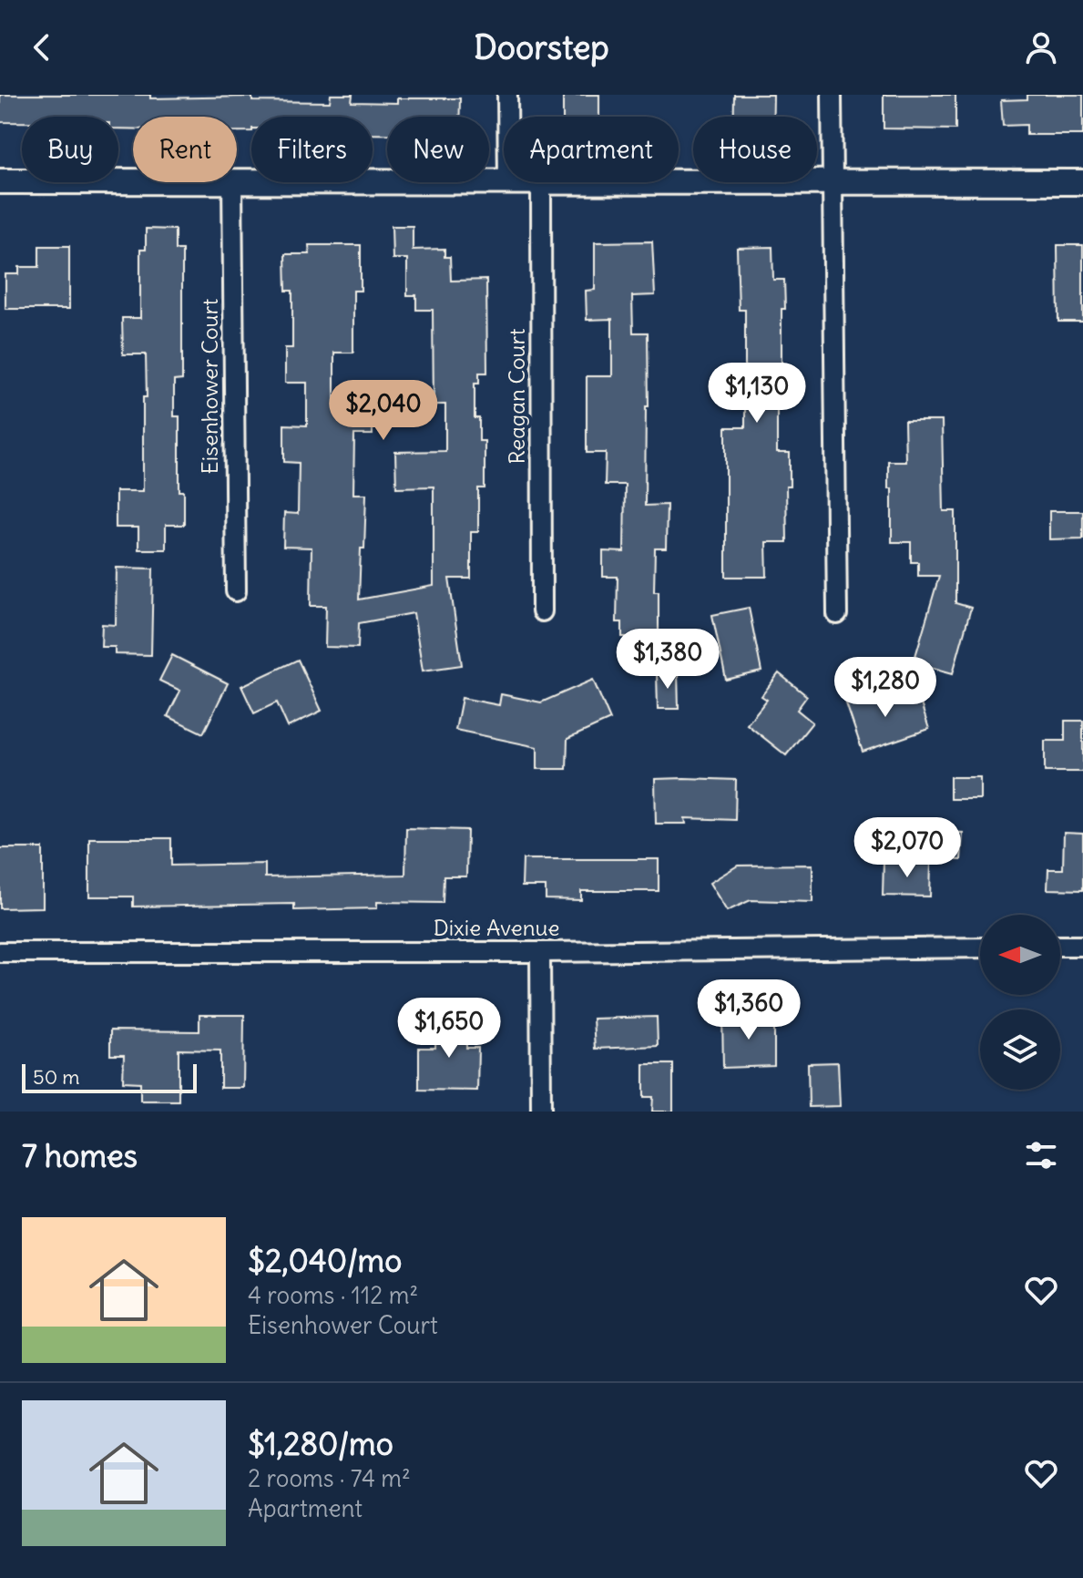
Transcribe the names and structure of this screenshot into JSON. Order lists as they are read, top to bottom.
{
  "streets": {
    "street": ["Eisenhower Court", "Reagan Court", "Dixie Avenue"]
  },
  "scale_bar": "50 m",
  "north": "left",
  "page": {
    "header": "Doorstep",
    "chip": [
      "Buy",
      "Rent",
      "Filters",
      "New",
      "Apartment",
      "House"
    ],
    "price": [
      "$1,130",
      "$2,040",
      "$1,380",
      "$1,280",
      "$2,070",
      "$1,360",
      "$1,650"
    ],
    "scale": "50 m",
    "heading": "7 homes",
    "list": [
      {
        "name": "$2,040/mo",
        "note": "4 rooms · 112 m² · Eisenhower Court"
      },
      {
        "name": "$1,280/mo",
        "note": "2 rooms · 74 m² · Apartment"
      }
    ]
  }
}
